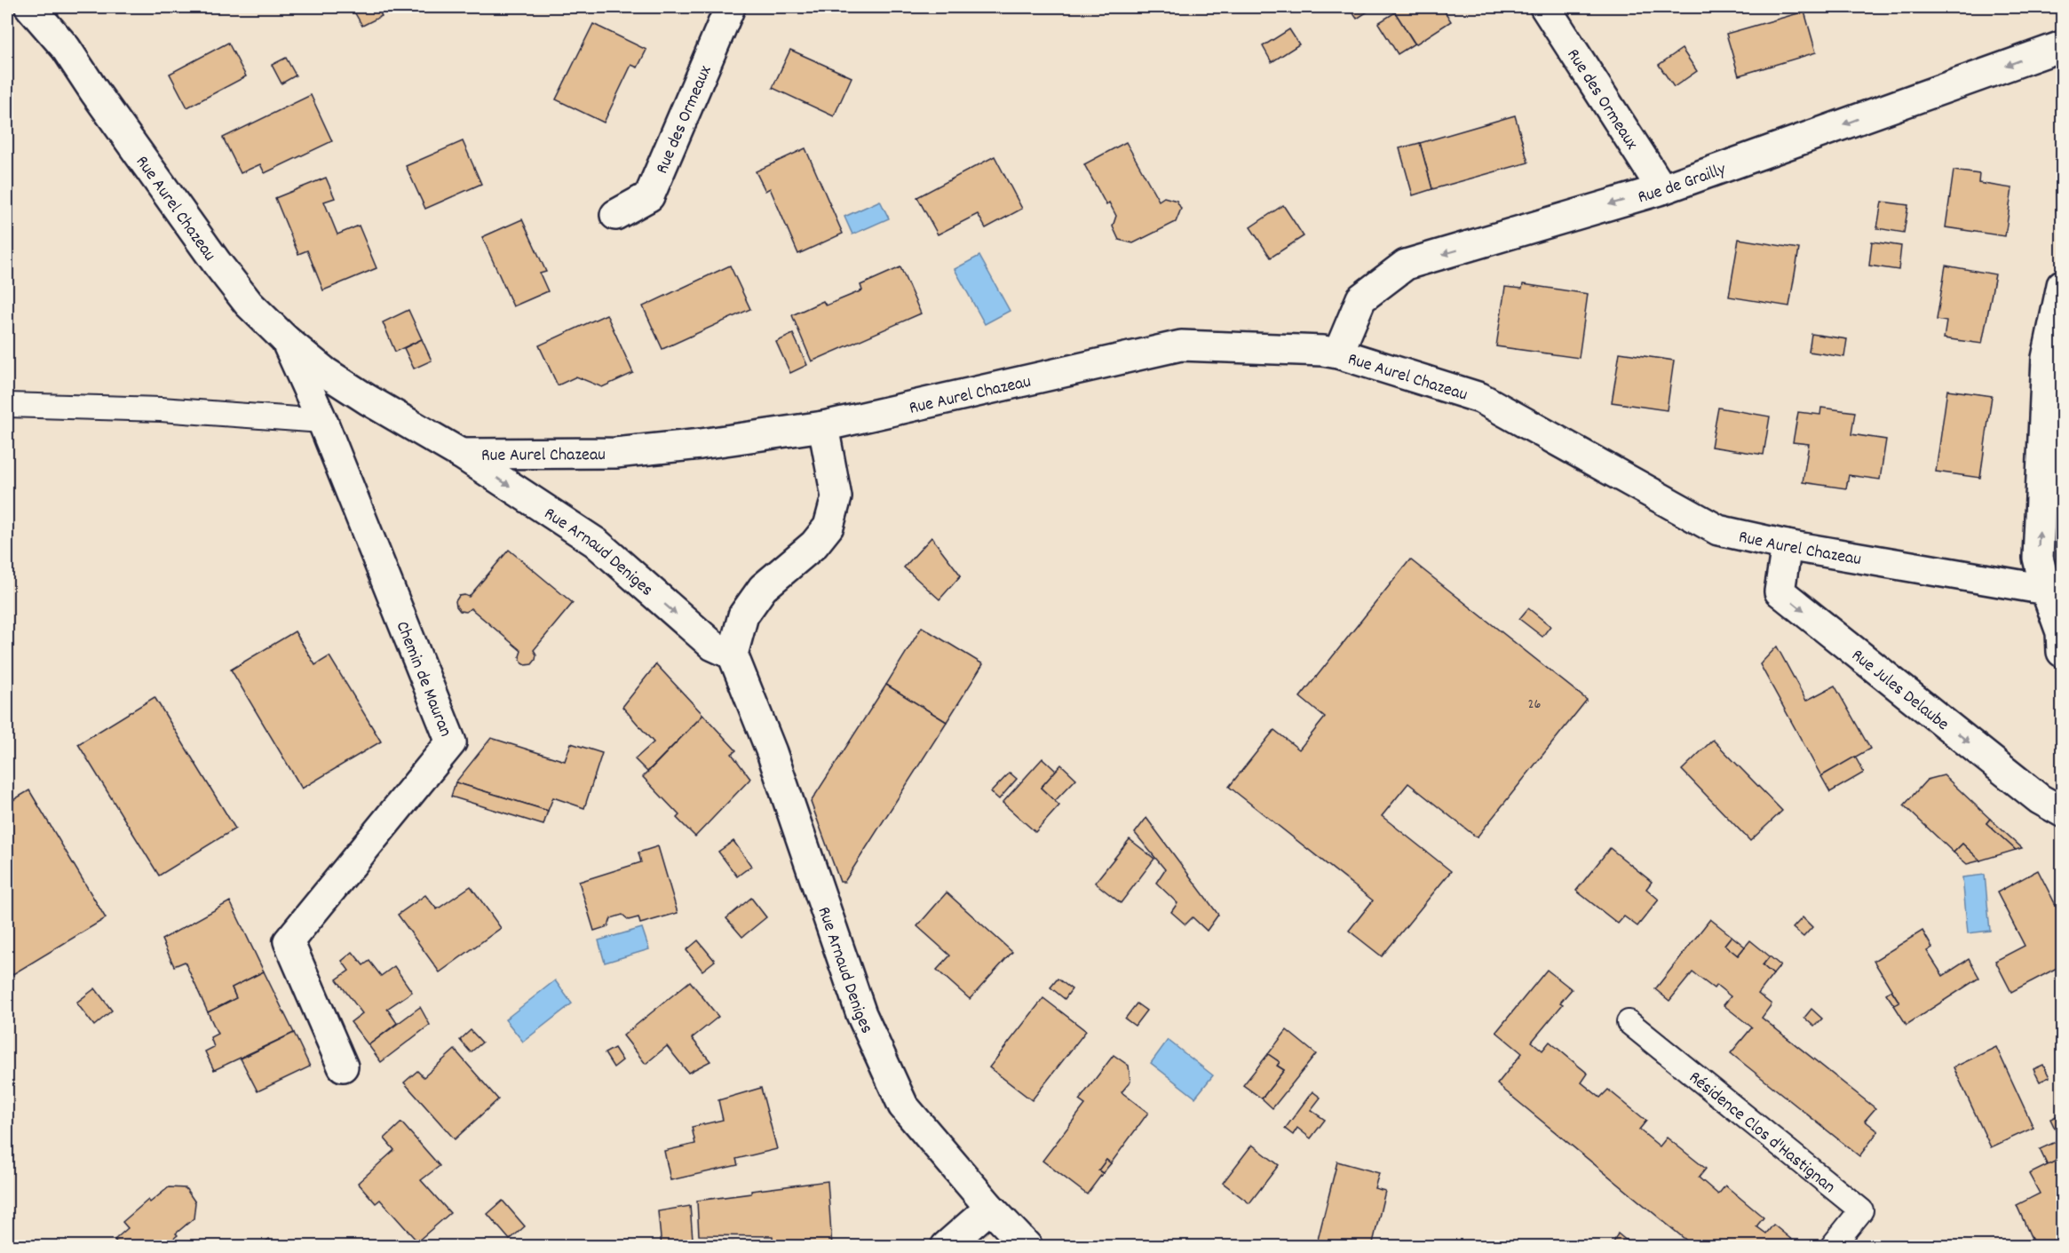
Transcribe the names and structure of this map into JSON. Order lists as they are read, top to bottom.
{
  "streets": {
    "street": [
      "Rue des Ormeaux",
      "Rue de Grailly",
      "Rue Aurel Chazeau",
      "Rue Arnaud Deniges",
      "Chemin de Mauran",
      "Rue Jules Delaube"
    ],
    "lane": ["Résidence Clos d'Hastignan"]
  },
  "crossings": [
    ["Rue des Ormeaux", "Rue de Grailly"],
    ["Rue de Grailly", "Rue Aurel Chazeau"],
    ["Rue Aurel Chazeau", "Rue Arnaud Deniges"],
    ["Rue Aurel Chazeau", "Chemin de Mauran"],
    ["Rue Aurel Chazeau", "Rue Jules Delaube"]
  ],
  "one_way": ["Rue de Grailly", "Rue Jules Delaube"],
  "house_numbers": ["26"]
}
